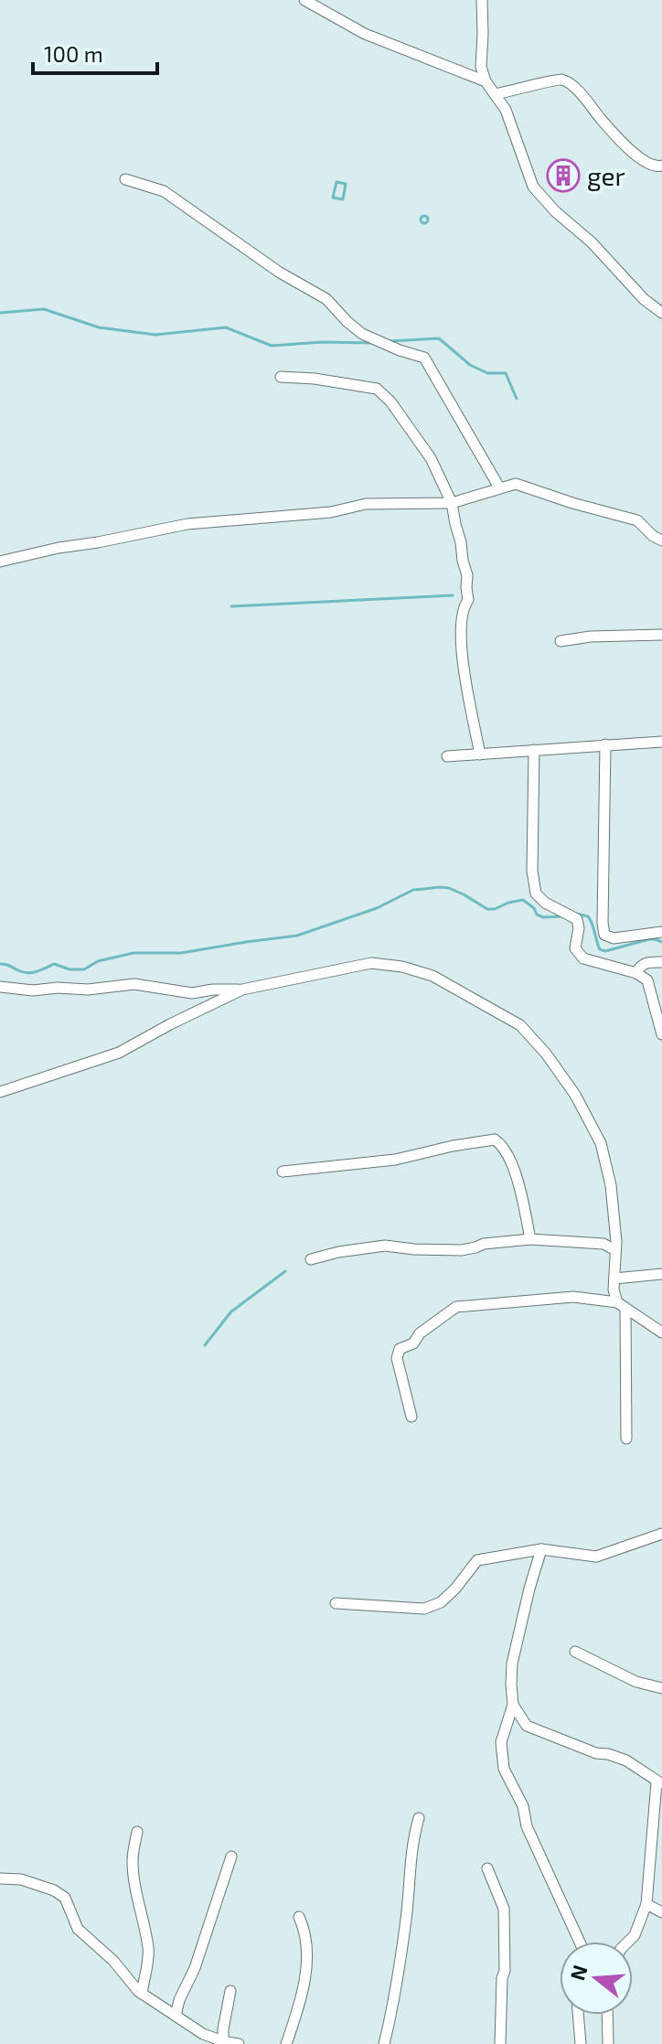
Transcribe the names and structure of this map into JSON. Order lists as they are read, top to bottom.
{
  "places": {
    "building": ["ger"]
  },
  "scale_bar": "100 m",
  "north": "left"
}
